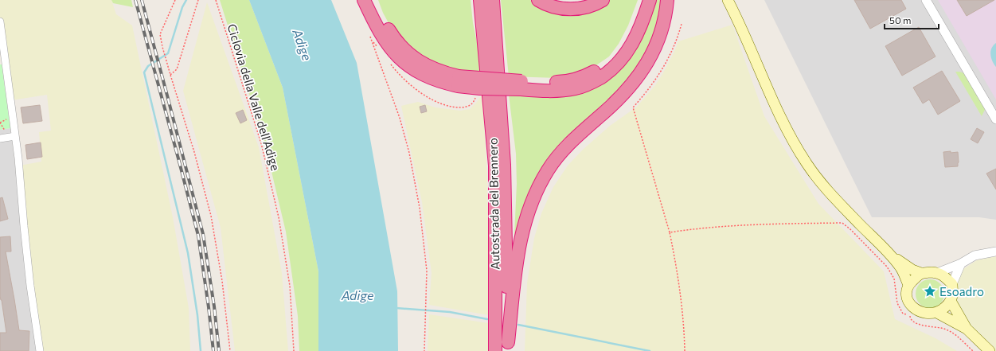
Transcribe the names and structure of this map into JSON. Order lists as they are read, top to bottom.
{
  "streets": {
    "highway": ["Autostrada del Brennero"],
    "path": ["Ciclovia della Valle dell'Adige"]
  },
  "water": ["Adige"],
  "places": {
    "place": ["Esoadro"]
  },
  "scale_bar": "50 m"
}
